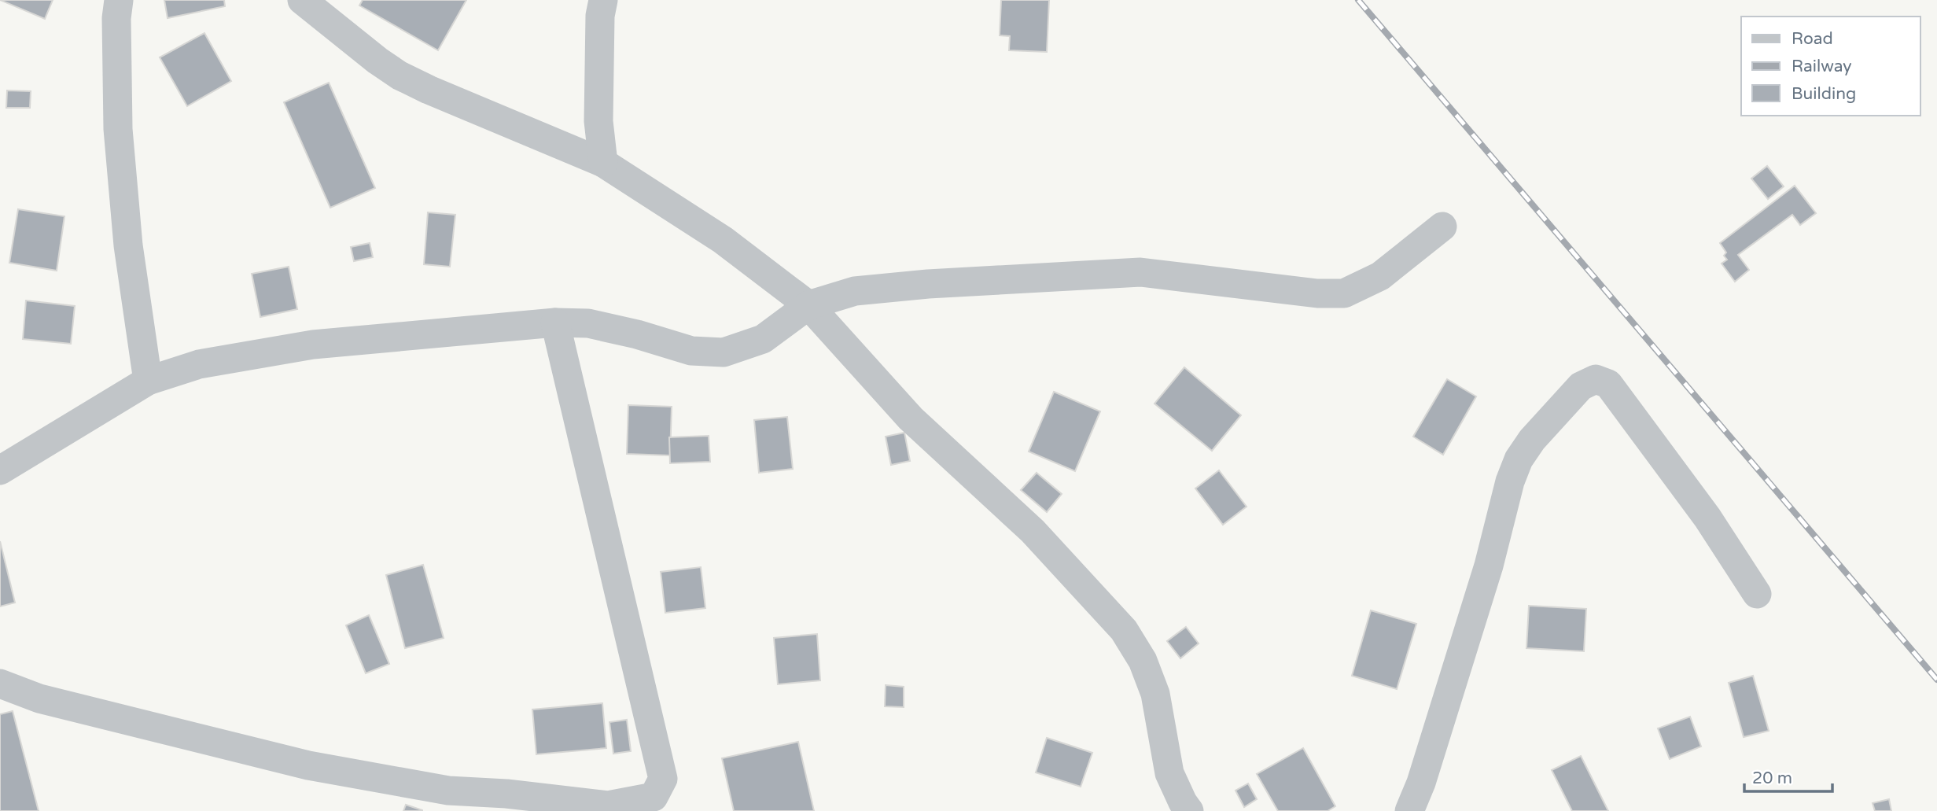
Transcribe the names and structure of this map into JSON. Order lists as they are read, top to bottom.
{
  "legend": ["Road", "Railway", "Building"],
  "scale_bar": "20 m"
}
